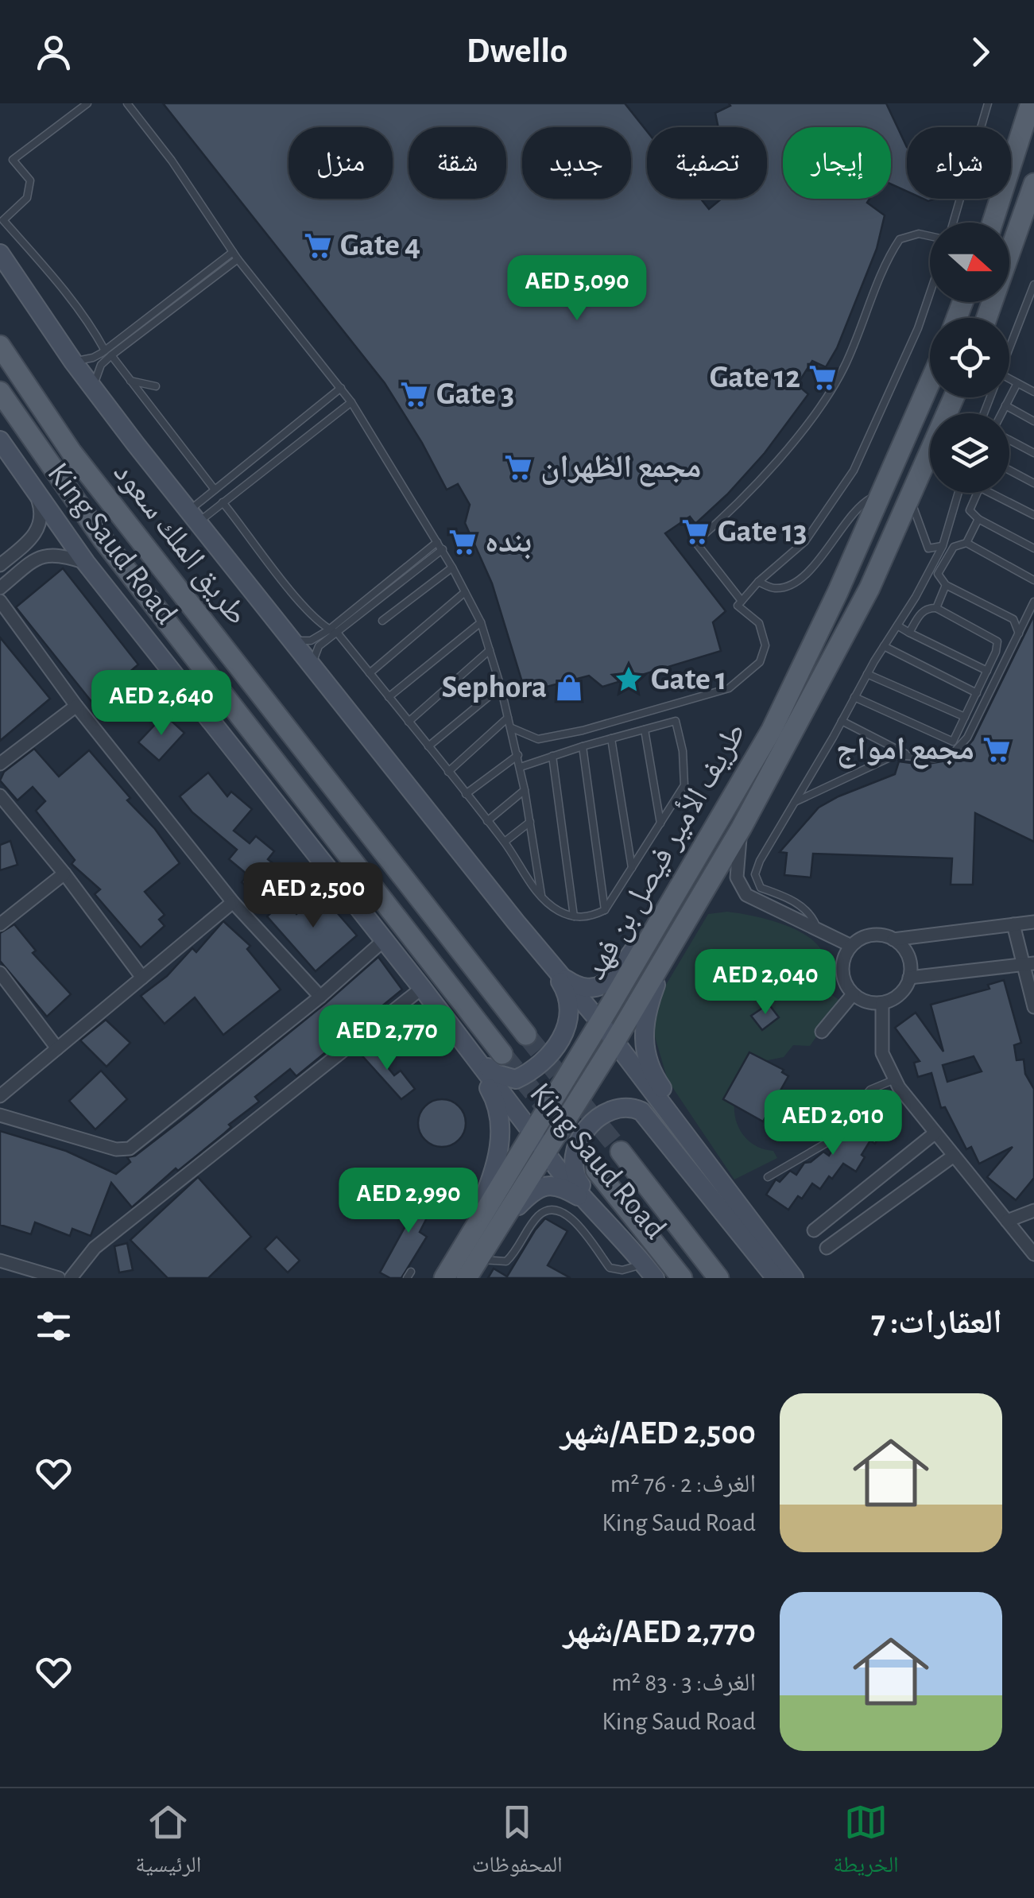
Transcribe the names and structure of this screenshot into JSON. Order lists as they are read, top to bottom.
{
  "streets": {
    "main road": ["King Saud Road", "طريق الملك سعود", "طريف الأمير فيصل بن فهد"]
  },
  "crossings": [
    ["King Saud Road", "طريف الأمير فيصل بن فهد"]
  ],
  "places": {
    "supermarket": [
      "Gate 4",
      "Gate 12",
      "Gate 3",
      "مجمع الظهران",
      "Gate 13",
      "بنده",
      "مجمع امواج"
    ],
    "place": ["Gate 1"],
    "shop": ["Sephora"]
  },
  "north": "right",
  "page": {
    "header": "Dwello",
    "chip": [
      "شراء",
      "إيجار",
      "تصفية",
      "جديد",
      "شقة",
      "منزل"
    ],
    "price": [
      "AED 5,090",
      "AED 2,640",
      "AED 2,500",
      "AED 2,040",
      "AED 2,770",
      "AED 2,010",
      "AED 2,990"
    ],
    "heading": "العقارات: 7",
    "list": [
      {
        "name": "AED 2,500/شهر",
        "note": "الغرف: 2 · 76 m² · King Saud Road"
      },
      {
        "name": "AED 2,770/شهر",
        "note": "الغرف: 3 · 83 m² · King Saud Road"
      }
    ],
    "tabs": ["الخريطة", "المحفوظات", "الرئيسية"]
  }
}
